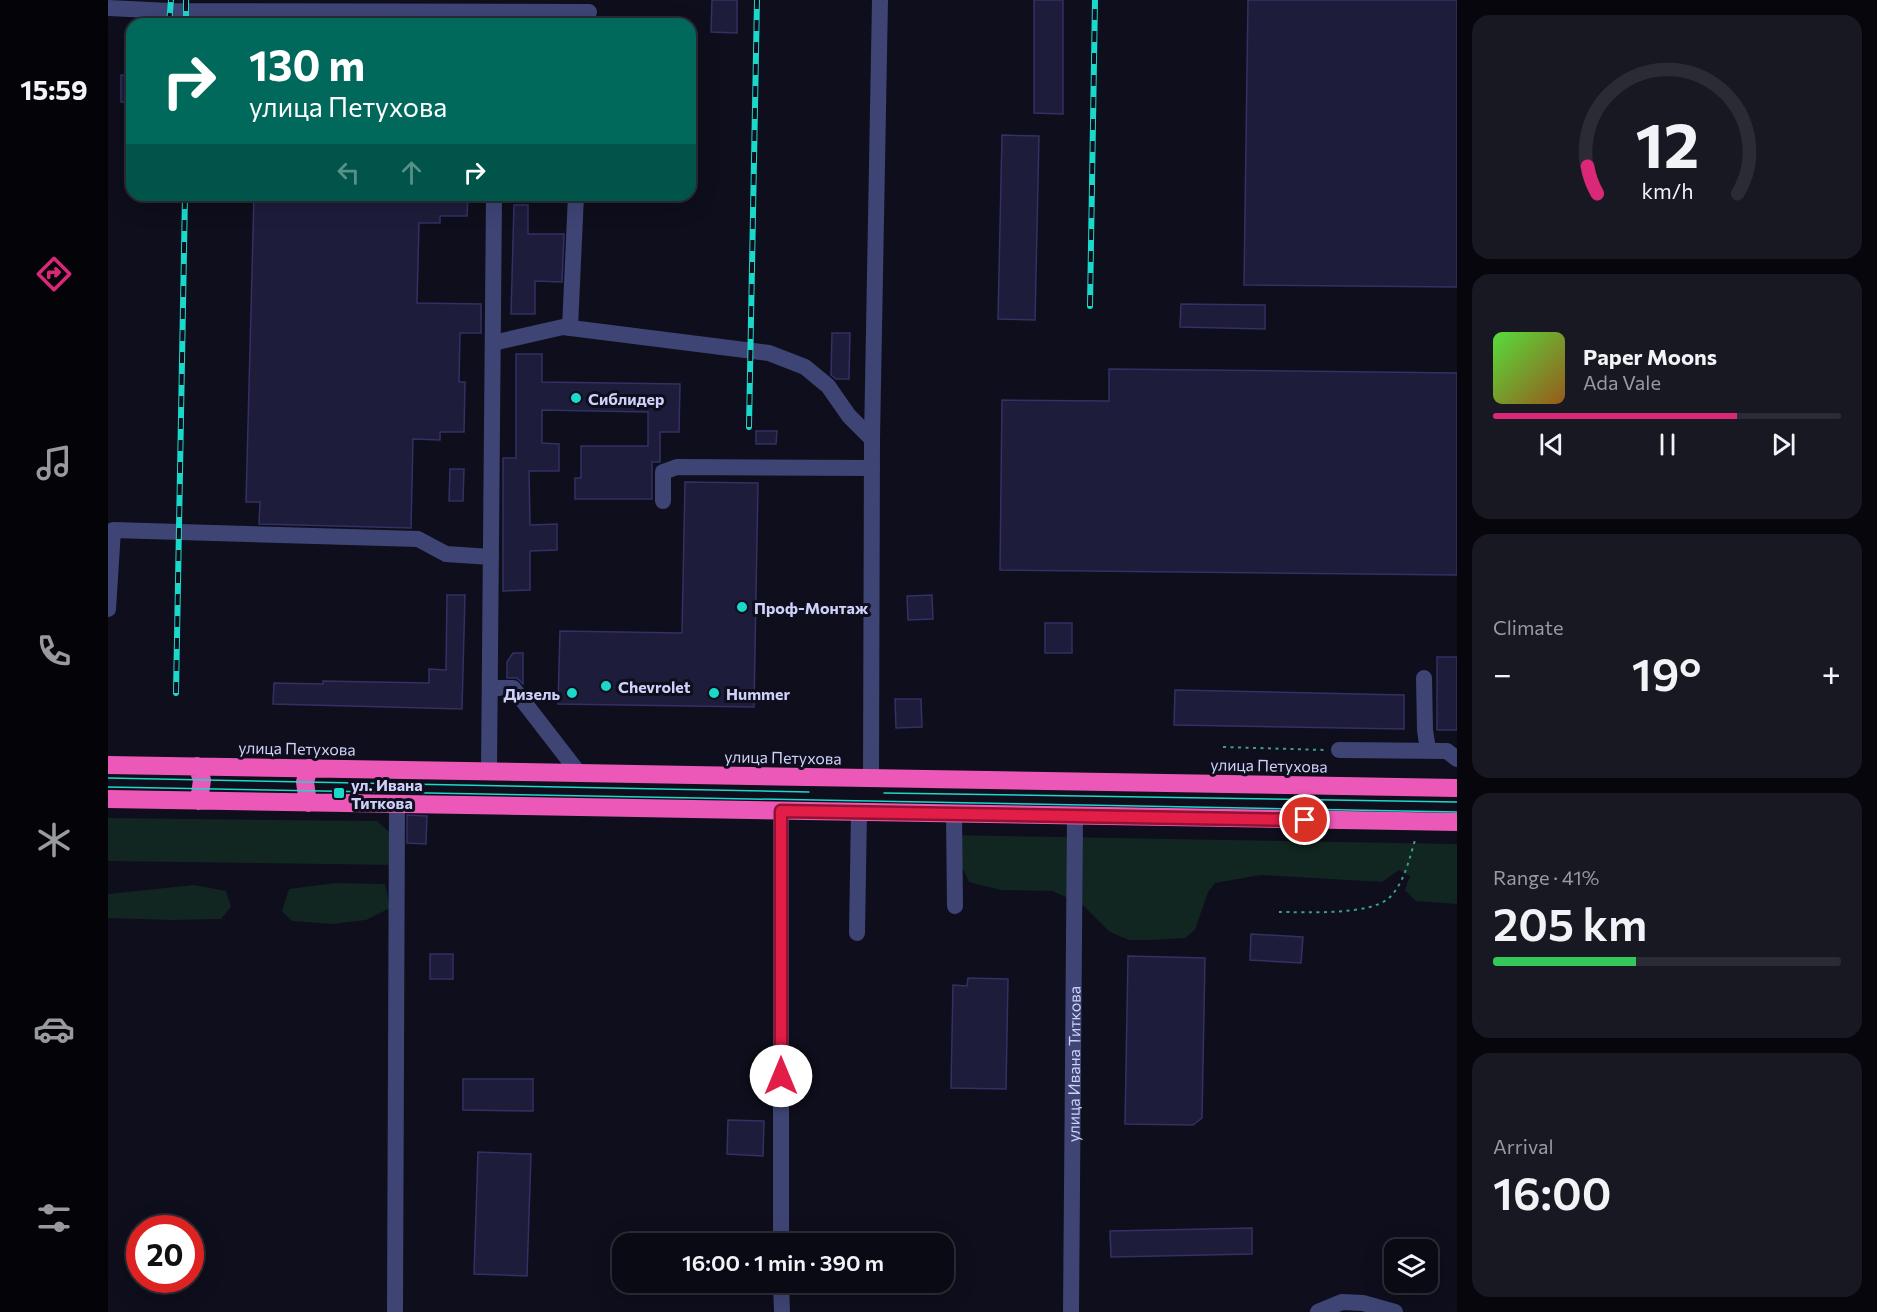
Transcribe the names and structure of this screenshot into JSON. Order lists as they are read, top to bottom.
{
  "streets": {
    "highway": ["улица Петухова"],
    "street": ["улица Ивана Титкова"]
  },
  "places": {
    "other": [
      "Сиблидер",
      "Проф-Монтаж",
      "Chevrolet",
      "Дизель",
      "Hummer"
    ],
    "transit": ["ул. Ивана Титкова"]
  },
  "page": {
    "tabs": "15:59",
    "turn": ["130 m", "улица Петухова"],
    "song": ["Paper Moons", "Ada Vale"],
    "tile": [
      "Climate",
      ["Range · 41%", "205 km"],
      ["Arrival", "16:00"]
    ],
    "heat": ["−", "19°", "+"],
    "limit": "20",
    "trip": "16:00 · 1 min · 390 m",
    "gauge": ["12", "km/h"]
  }
}
